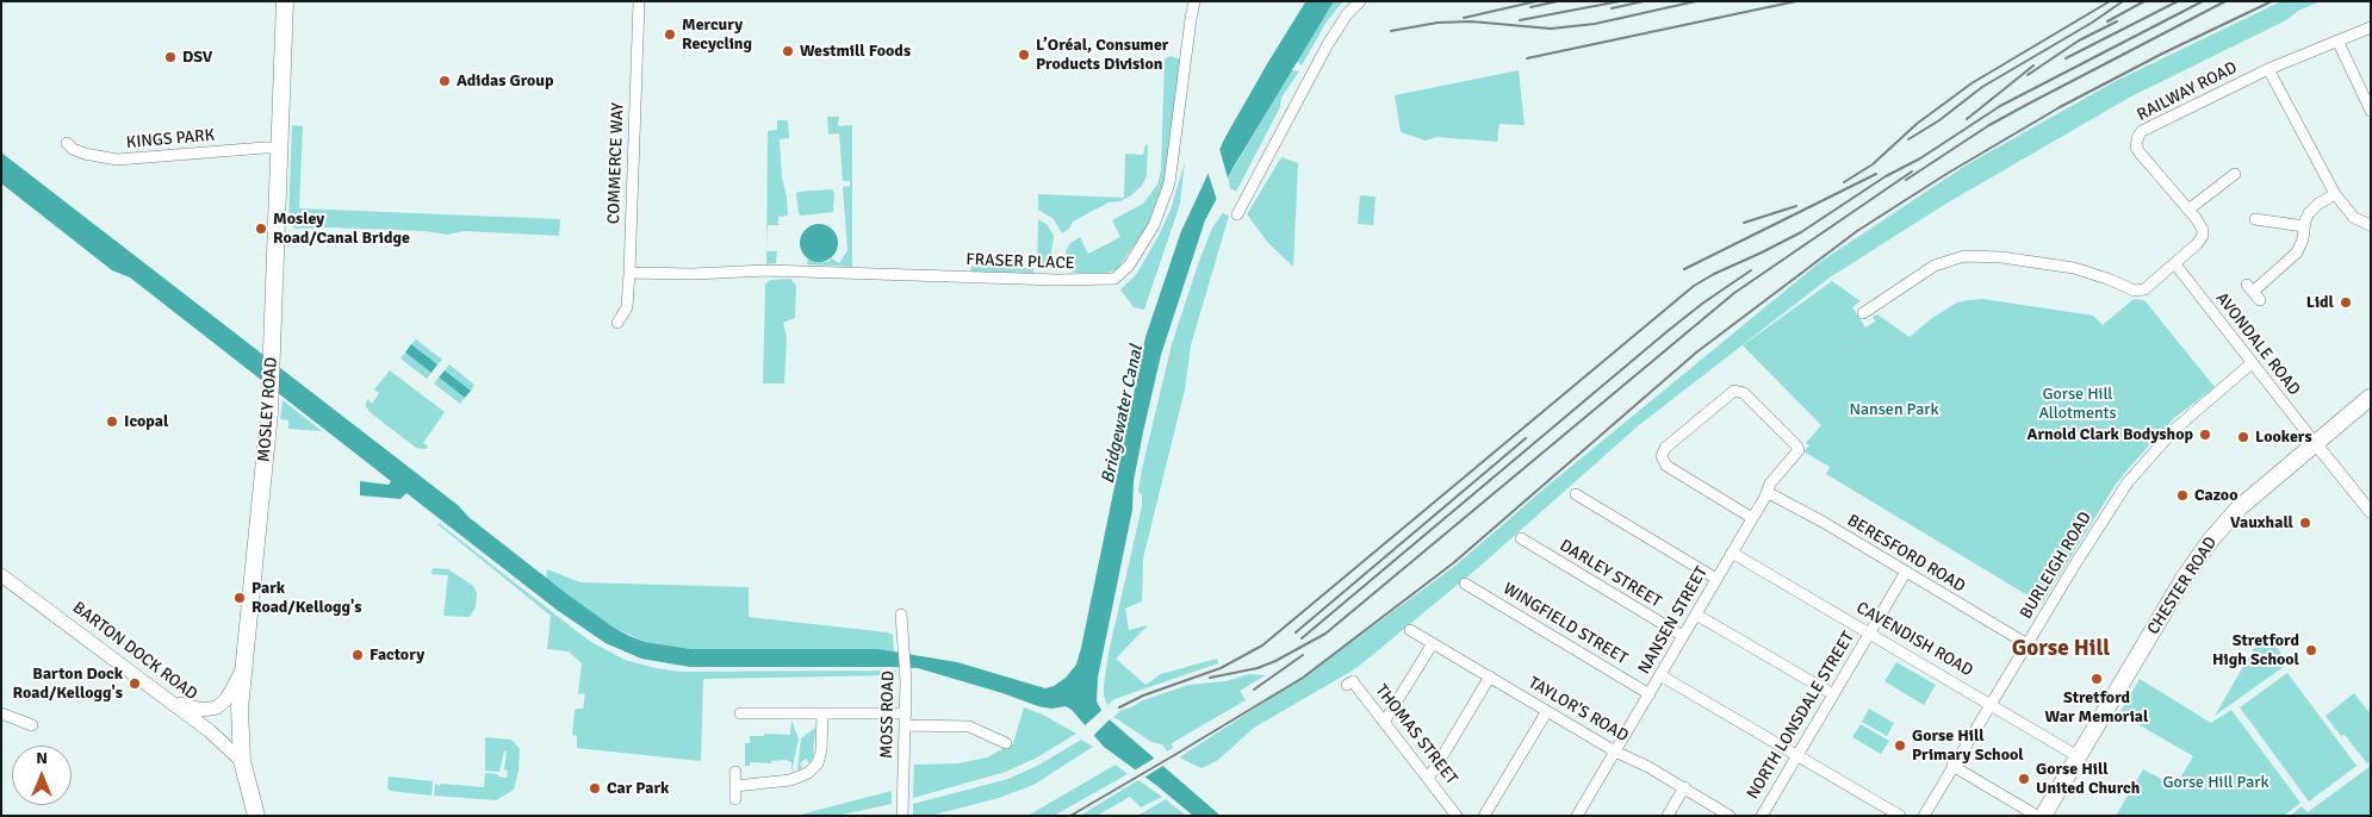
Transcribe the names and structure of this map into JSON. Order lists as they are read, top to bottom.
{
  "streets": {
    "main road": ["MOSLEY ROAD", "CHESTER ROAD", "BARTON DOCK ROAD"],
    "street": [
      "RAILWAY ROAD",
      "KINGS PARK",
      "COMMERCE WAY",
      "FRASER PLACE",
      "AVONDALE ROAD",
      "BERESFORD ROAD",
      "BURLEIGH ROAD",
      "DARLEY STREET",
      "NANSEN STREET",
      "WINGFIELD STREET",
      "CAVENDISH ROAD",
      "TAYLOR'S ROAD",
      "MOSS ROAD",
      "NORTH LONSDALE STREET",
      "THOMAS STREET"
    ]
  },
  "crossings": [
    ["RAILWAY ROAD", "AVONDALE ROAD"],
    ["KINGS PARK", "MOSLEY ROAD"],
    ["COMMERCE WAY", "FRASER PLACE"],
    ["AVONDALE ROAD", "BURLEIGH ROAD"],
    ["AVONDALE ROAD", "CHESTER ROAD"],
    ["MOSLEY ROAD", "BARTON DOCK ROAD"],
    ["BERESFORD ROAD", "BURLEIGH ROAD"],
    ["BERESFORD ROAD", "NANSEN STREET"],
    ["BERESFORD ROAD", "NORTH LONSDALE STREET"],
    ["BURLEIGH ROAD", "CAVENDISH ROAD"],
    ["DARLEY STREET", "NANSEN STREET"],
    ["CHESTER ROAD", "CAVENDISH ROAD"],
    ["NANSEN STREET", "WINGFIELD STREET"],
    ["NANSEN STREET", "CAVENDISH ROAD"],
    ["NANSEN STREET", "TAYLOR'S ROAD"],
    ["CAVENDISH ROAD", "NORTH LONSDALE STREET"]
  ],
  "districts": ["Gorse Hill"],
  "water": ["Bridgewater Canal"],
  "parks": ["Gorse Hill Allotments", "Nansen Park", "Gorse Hill Park"],
  "places": [
    "Mercury Recycling",
    "Westmill Foods",
    "L’Oréal, Consumer Products Division",
    "DSV",
    "Adidas Group",
    "Mosley Road/Canal Bridge",
    "Lidl",
    "Icopal",
    "Arnold Clark Bodyshop",
    "Lookers",
    "Cazoo",
    "Vauxhall",
    "Park Road/Kellogg's",
    "Stretford High School",
    "Factory",
    "Stretford War Memorial",
    "Barton Dock Road/Kellogg's",
    "Gorse Hill Primary School",
    "Gorse Hill United Church",
    "Car Park"
  ],
  "north": "top"
}
